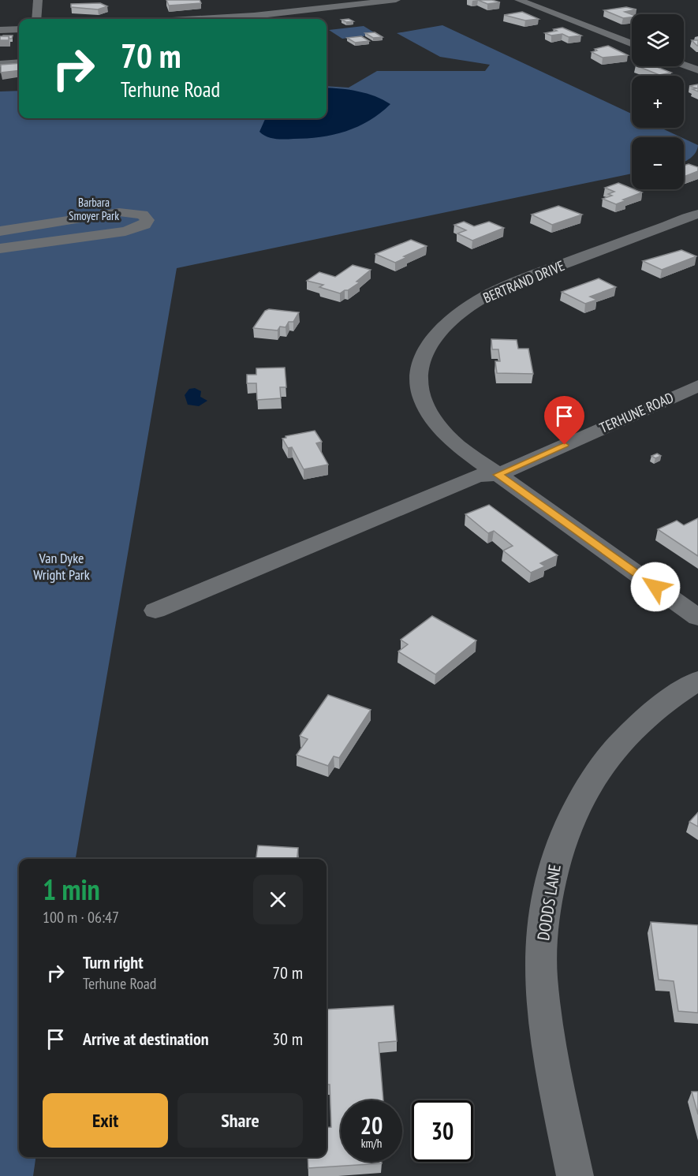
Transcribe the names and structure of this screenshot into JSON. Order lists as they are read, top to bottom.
{
  "streets": {
    "street": ["BERTRAND DRIVE", "TERHUNE ROAD", "DODDS LANE"]
  },
  "crossings": [
    ["BERTRAND DRIVE", "TERHUNE ROAD"]
  ],
  "parks": ["Barbara Smoyer Park", "Van Dyke Wright Park"],
  "page": {
    "map_buttons": ["+", "−"],
    "turn": ["70 m", "Terhune Road"],
    "heading": ["1 min", "100 m · 06:47"],
    "list": [
      {
        "name": "Turn right",
        "note": "Terhune Road",
        "value": "70 m"
      },
      {
        "name": "Arrive at destination",
        "value": "30 m"
      }
    ],
    "buttons": ["Exit", "Share"],
    "speed": "20 km/h",
    "limit": "30"
  }
}
